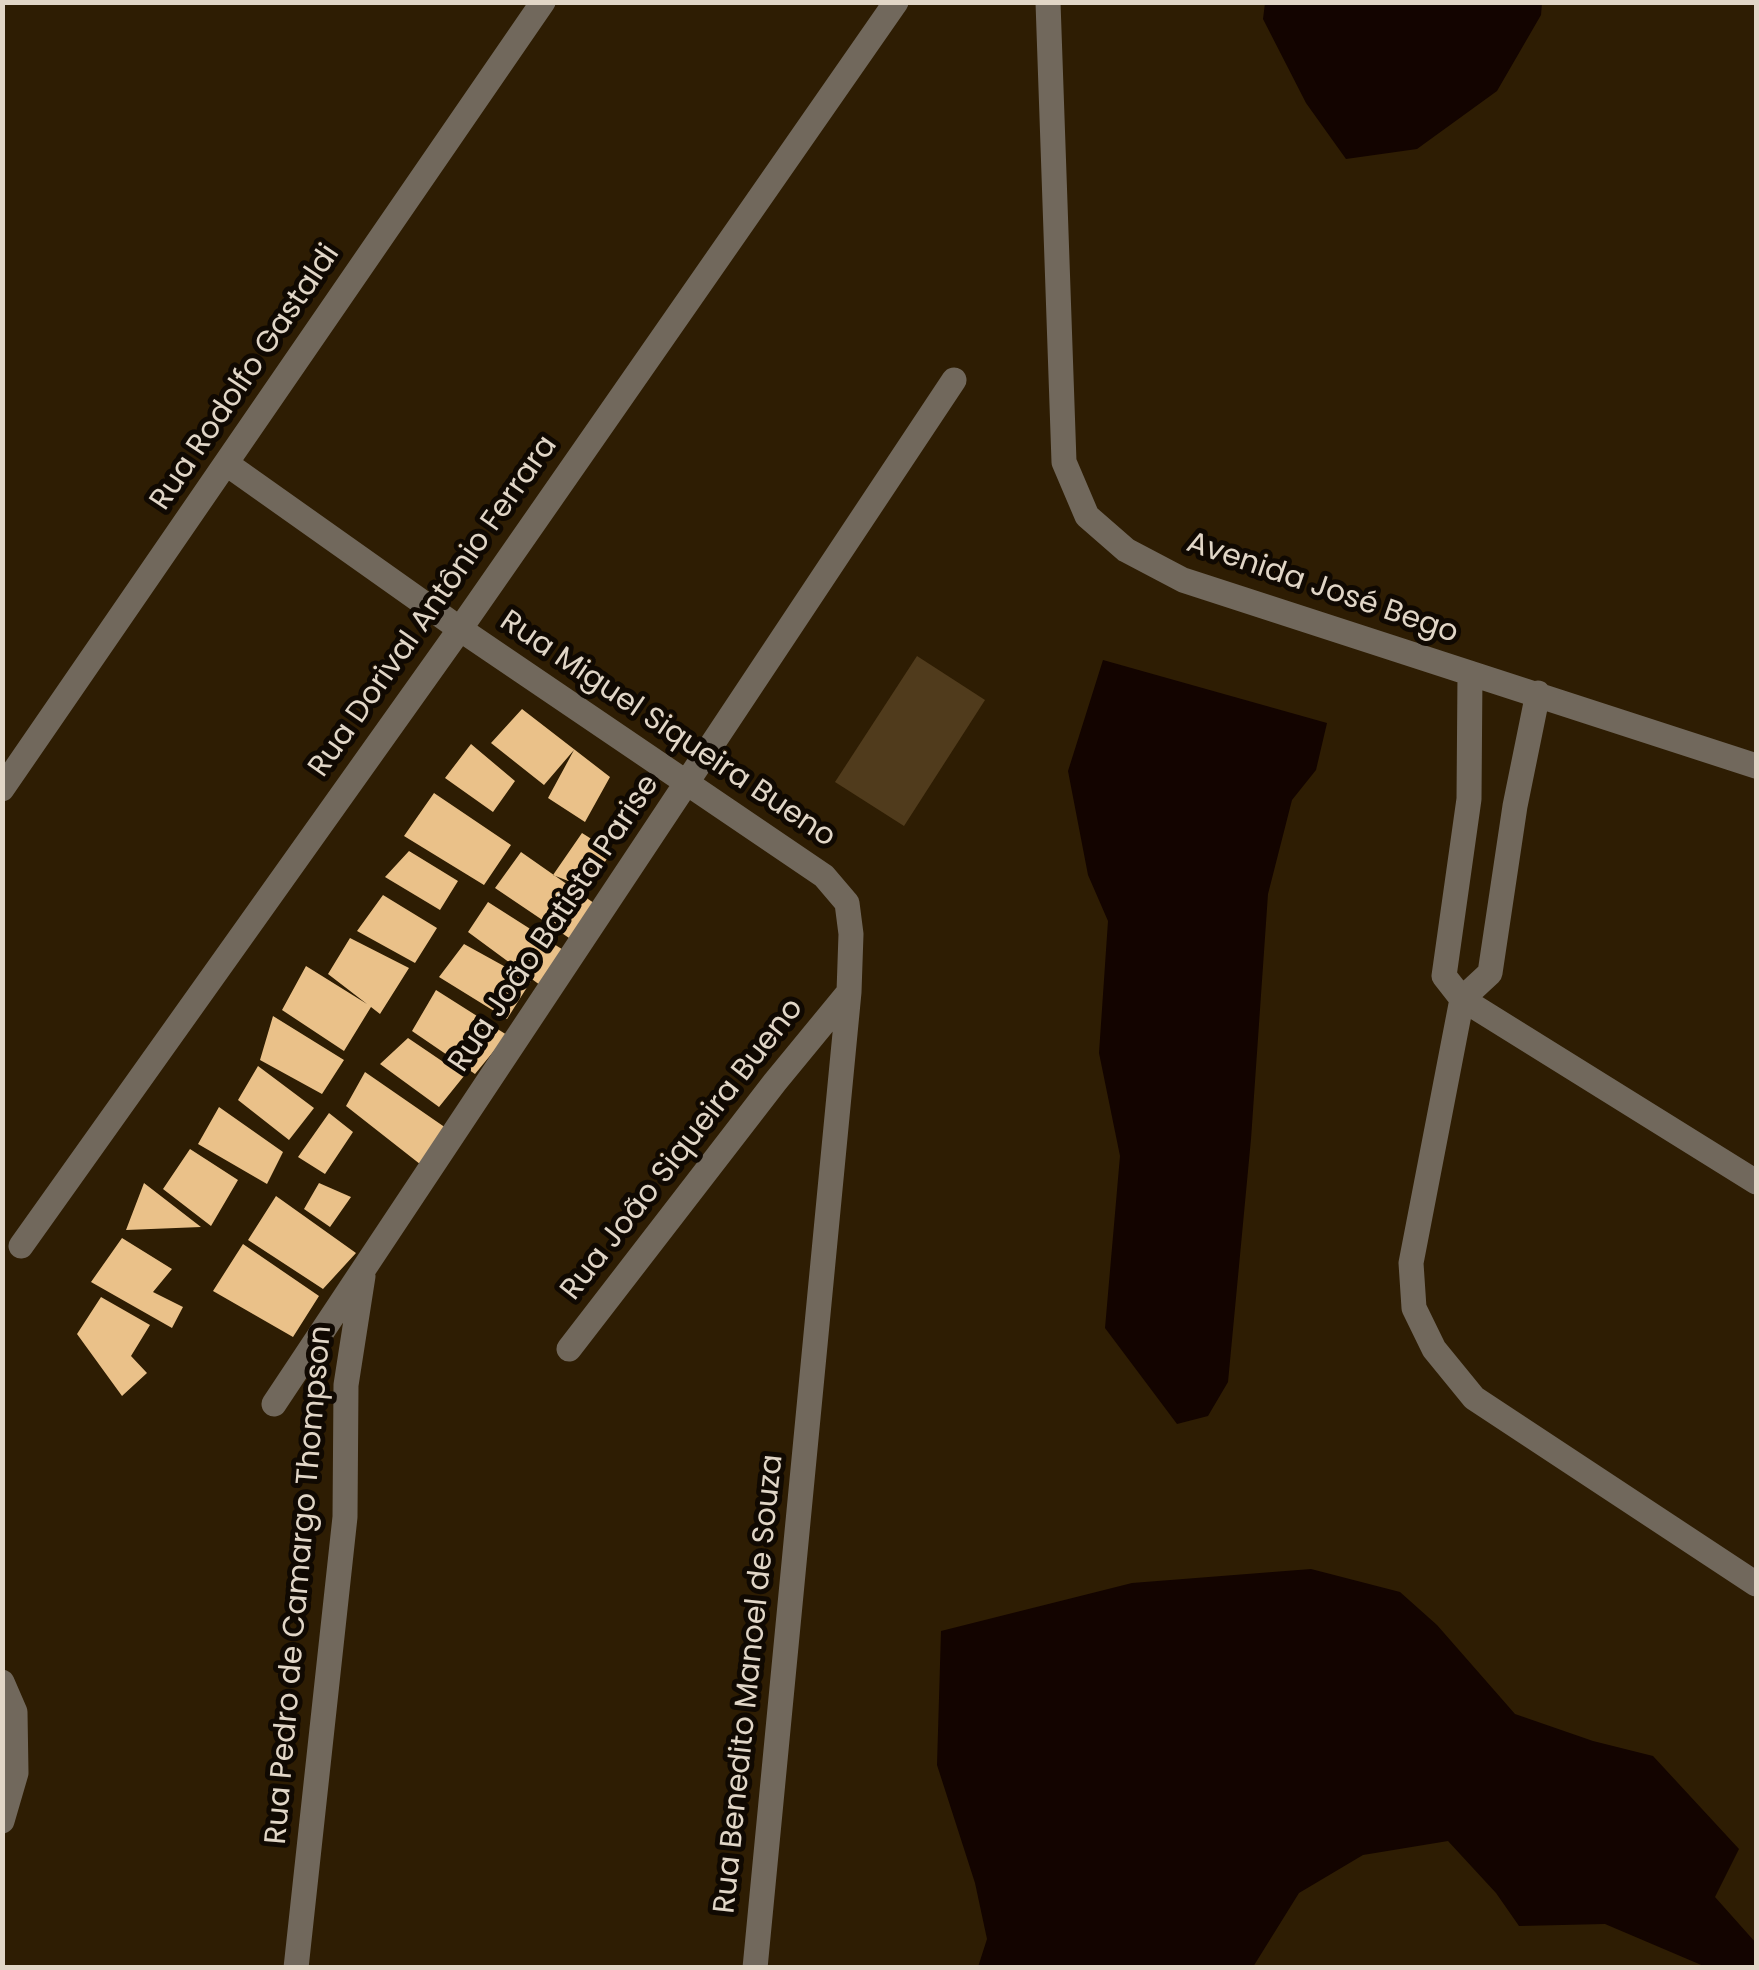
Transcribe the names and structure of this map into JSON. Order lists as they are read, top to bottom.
{
  "streets": {
    "street": [
      "Rua Rodolfo Gastaldi",
      "Avenida José Bego",
      "Rua Dorival Antônio Ferrara",
      "Rua Miguel Siqueira Bueno",
      "Rua João Batista Parise",
      "Rua João Siqueira Bueno",
      "Rua Pedro de Camargo Thompson",
      "Rua Benedito Manoel de Souza"
    ]
  },
  "crossings": [
    ["Rua Rodolfo Gastaldi", "Rua Miguel Siqueira Bueno"],
    ["Rua Dorival Antônio Ferrara", "Rua Miguel Siqueira Bueno"],
    ["Rua Miguel Siqueira Bueno", "Rua João Batista Parise"],
    ["Rua Miguel Siqueira Bueno", "Rua João Siqueira Bueno"],
    ["Rua Miguel Siqueira Bueno", "Rua Benedito Manoel de Souza"],
    ["Rua João Batista Parise", "Rua Pedro de Camargo Thompson"]
  ]
}
